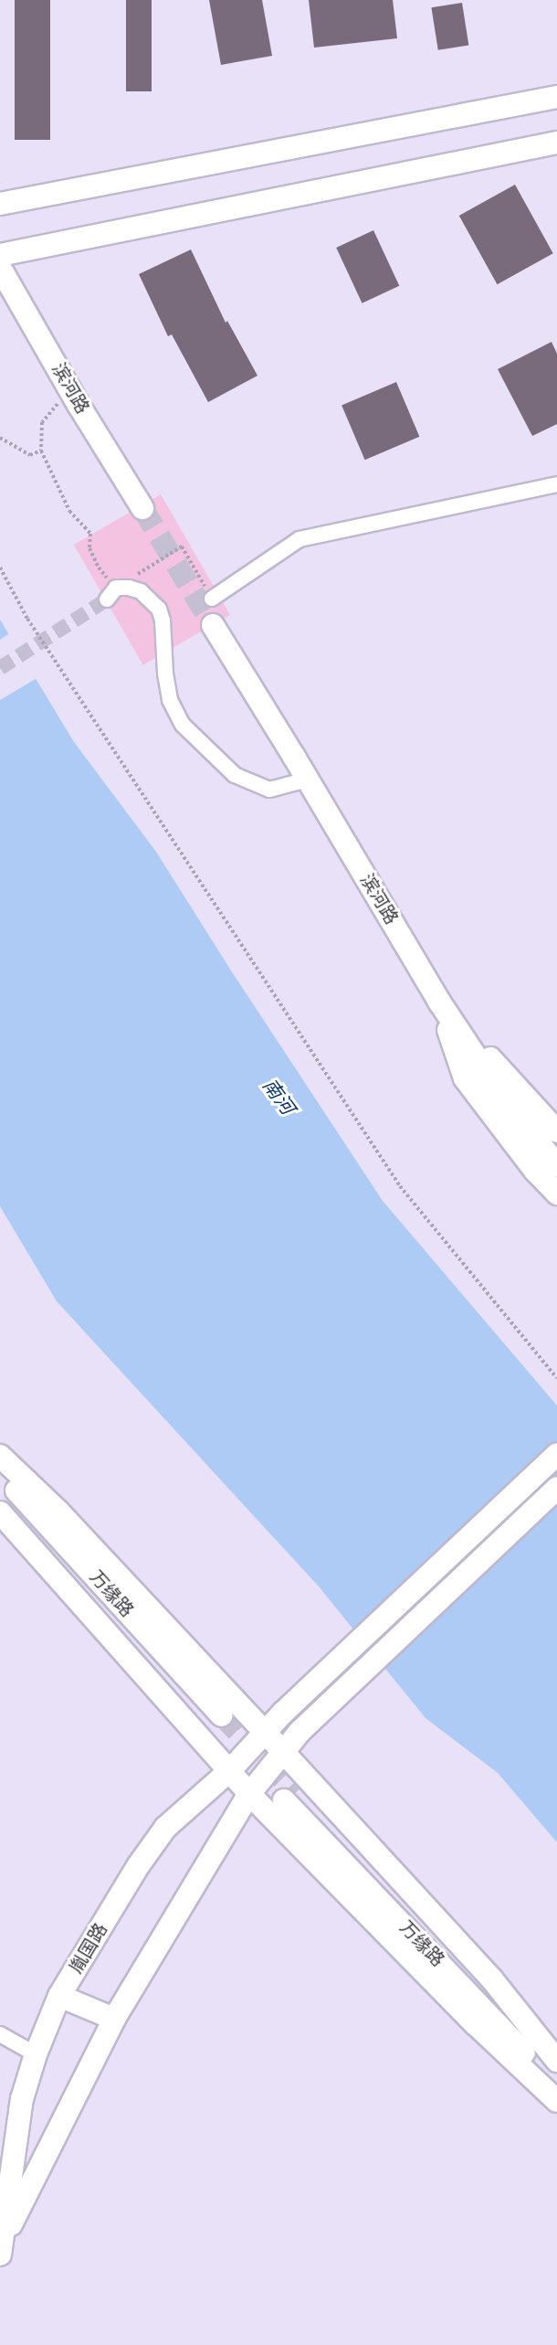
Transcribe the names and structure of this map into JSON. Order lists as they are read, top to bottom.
{
  "streets": {
    "main road": ["滨河路", "万缘路", "胤国路"]
  },
  "water": ["南河"]
}
